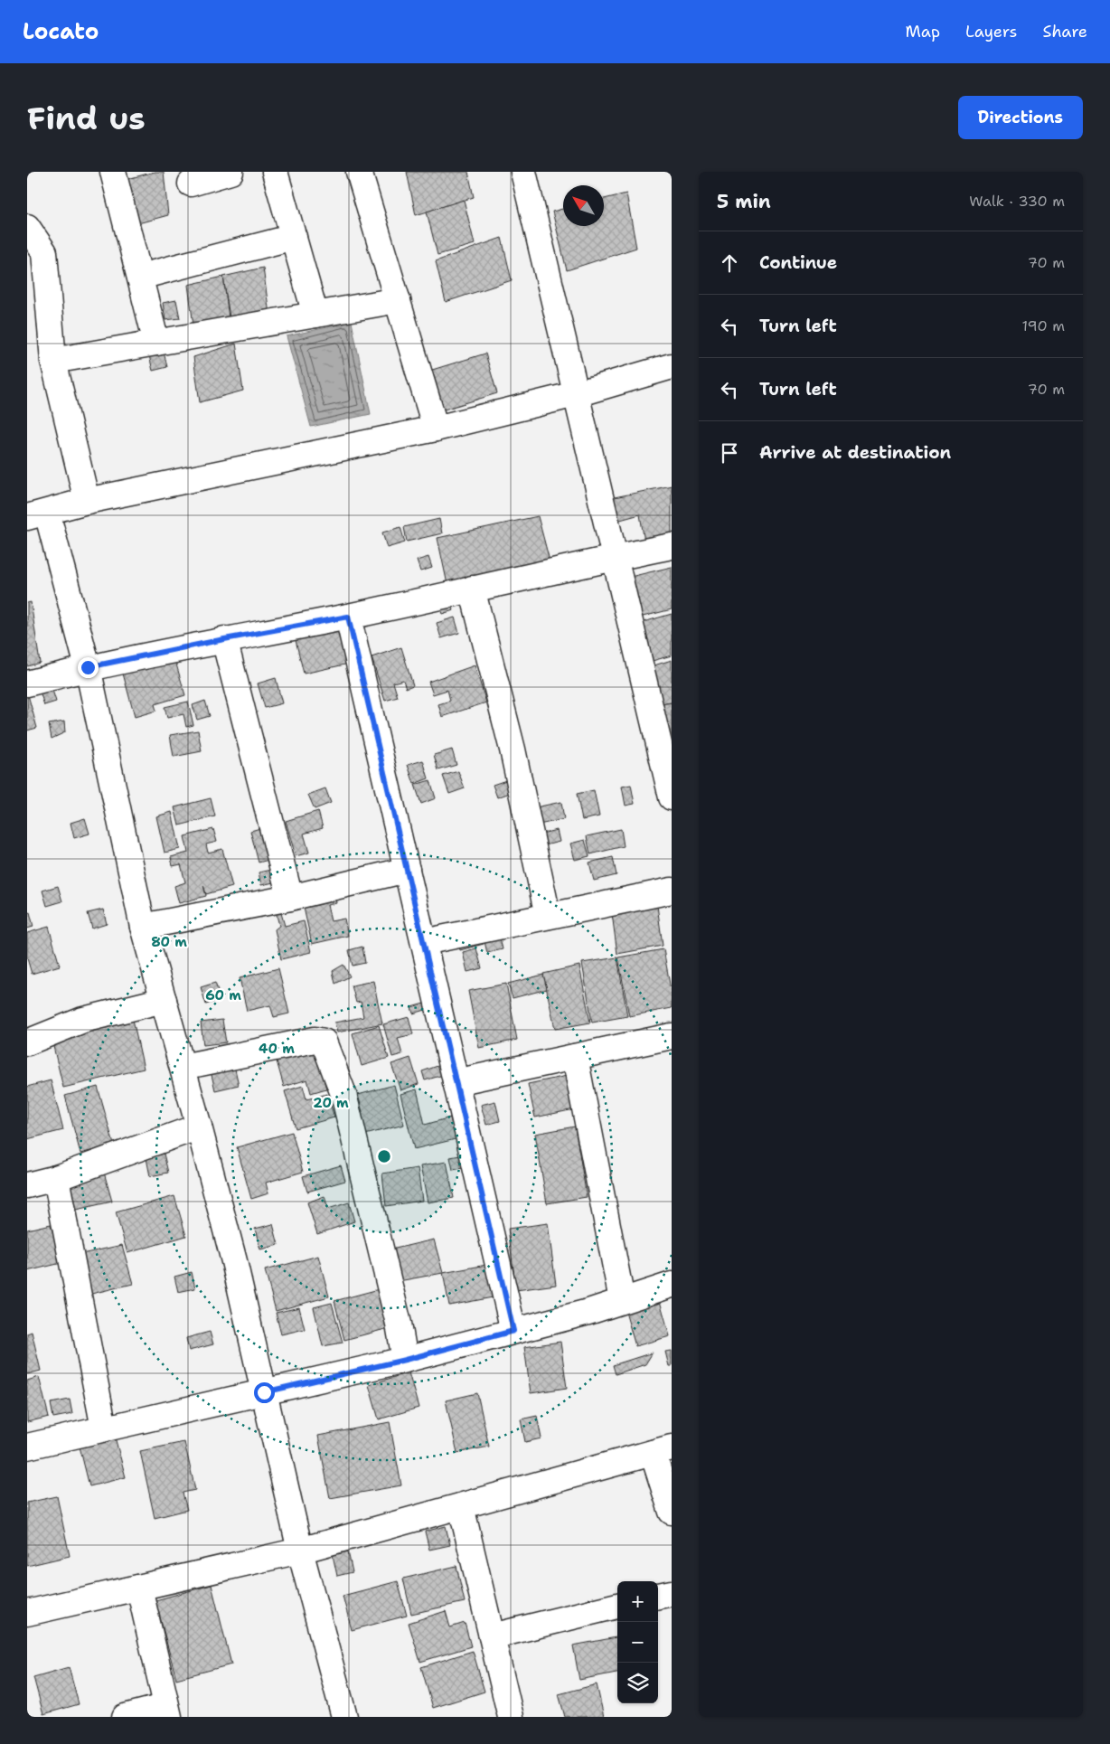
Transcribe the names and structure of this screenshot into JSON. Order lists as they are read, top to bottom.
{
  "north": "top left",
  "page": {
    "header": "Locato",
    "nav": ["Map", "Layers", "Share"],
    "buttons": "Directions",
    "title": "Find us",
    "heading": ["5 min", "Walk · 330 m"],
    "list": [
      ["Continue", "70 m"],
      ["Turn left", "190 m"],
      ["Turn left", "70 m"],
      "Arrive at destination"
    ],
    "map_buttons": ["+", "−"]
  },
  "rings": [
    "80 m",
    "60 m",
    "40 m",
    "20 m"
  ]
}
